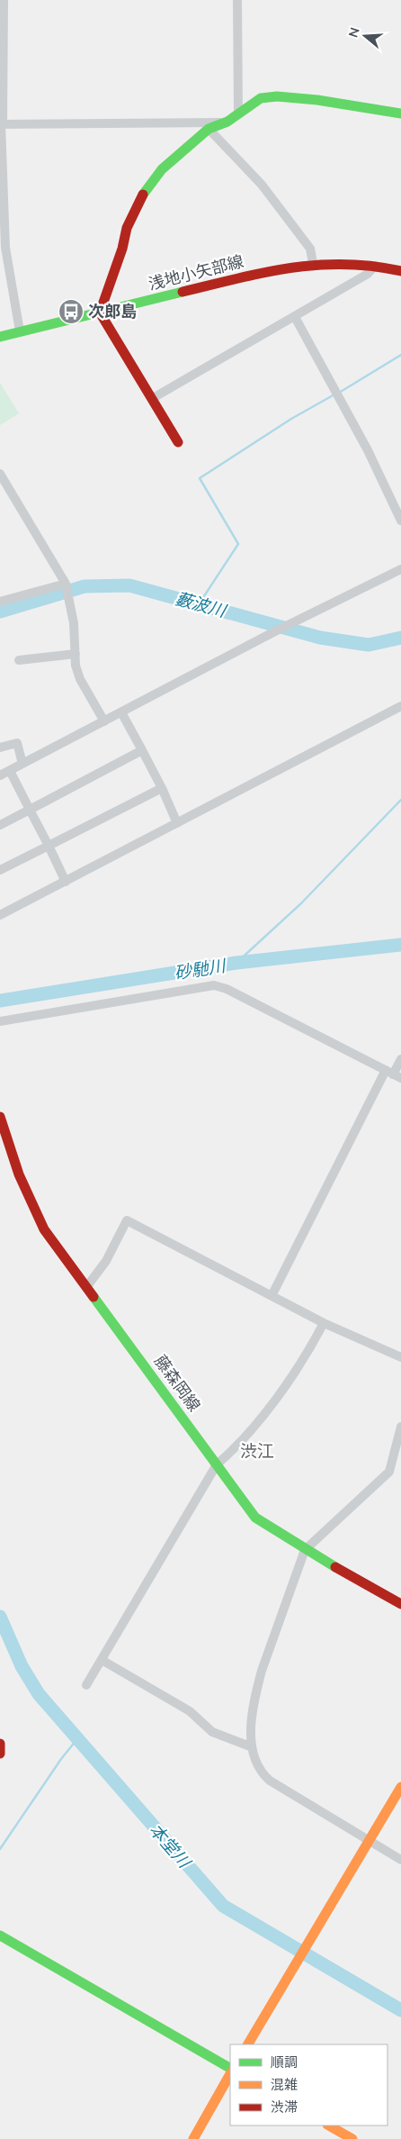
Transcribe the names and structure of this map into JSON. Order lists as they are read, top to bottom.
{
  "streets": {
    "street": ["浅地小矢部線", "藤森岡線"]
  },
  "districts": ["渋江"],
  "water": ["藪波川", "砂馳川", "本堂川"],
  "places": {
    "bus stop": ["次郎島"]
  },
  "legend": ["順調", "混雑", "渋滞"],
  "north": "left"
}
